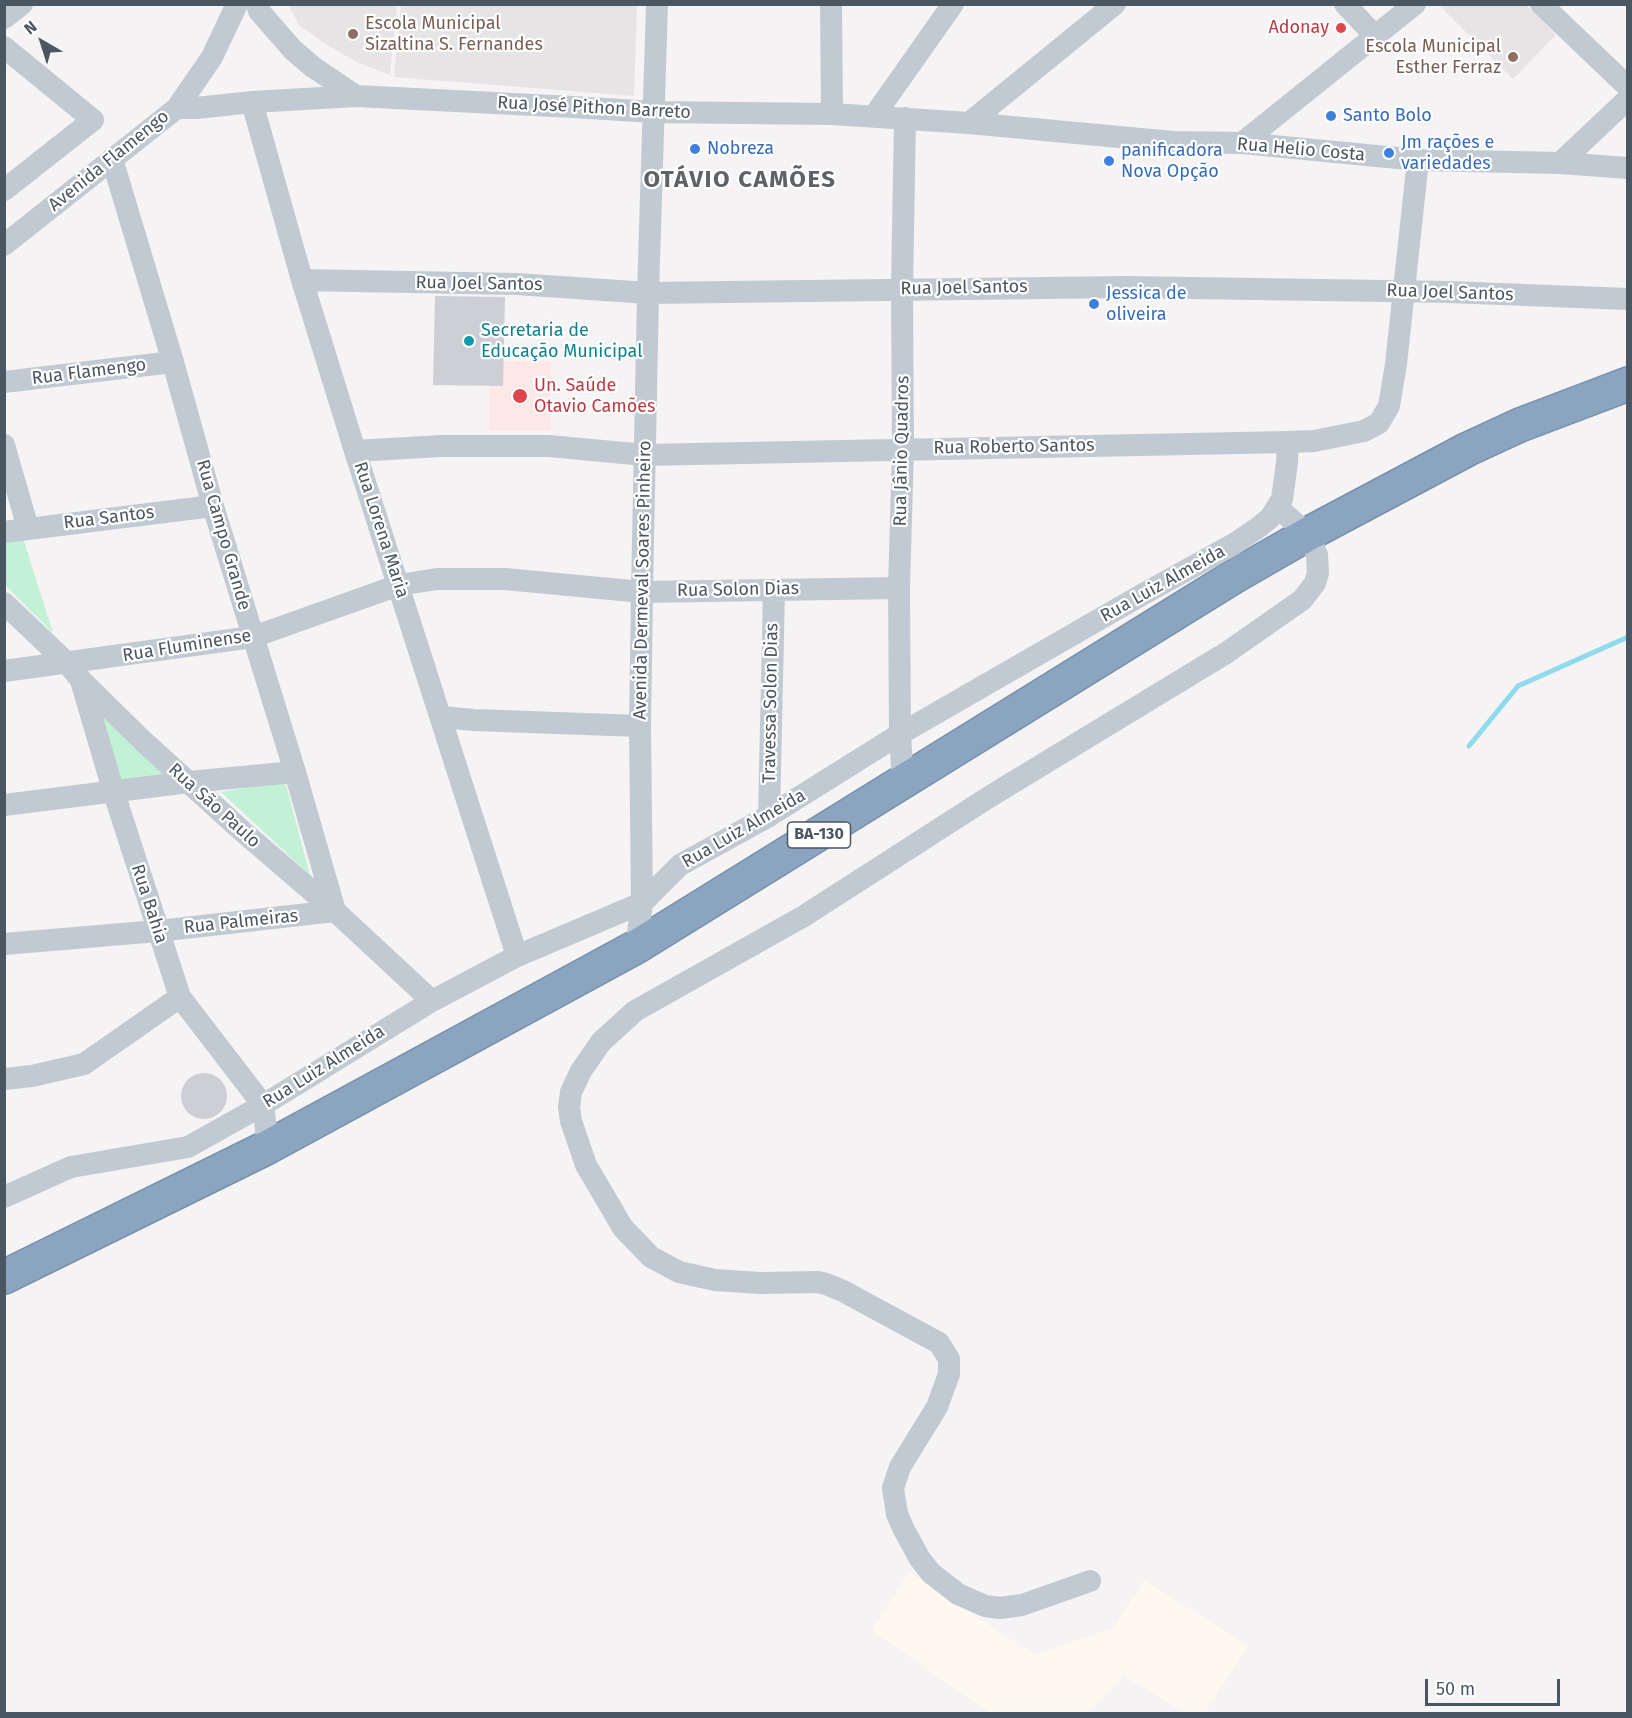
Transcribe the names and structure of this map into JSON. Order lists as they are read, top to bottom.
{
  "streets": {
    "highway": ["BA-130"],
    "street": [
      "Rua José Pithon Barreto",
      "Rua Helio Costa",
      "Avenida Flamengo",
      "Rua Joel Santos",
      "Rua Flamengo",
      "Rua Roberto Santos",
      "Rua Jânio Quadros",
      "Rua Santos",
      "Rua Lorena Maria",
      "Rua Campo Grande",
      "Avenida Dermeval Soares Pinheiro",
      "Rua Luiz Almeida",
      "Rua Solon Dias",
      "Rua Fluminense",
      "Travessa Solon Dias",
      "Rua São Paulo",
      "Rua Bahia",
      "Rua Palmeiras"
    ]
  },
  "crossings": [
    ["Rua José Pithon Barreto", "Rua Helio Costa"],
    ["Rua José Pithon Barreto", "Avenida Flamengo"],
    ["Rua José Pithon Barreto", "Rua Lorena Maria"],
    ["Rua José Pithon Barreto", "Avenida Dermeval Soares Pinheiro"],
    ["Rua Helio Costa", "Rua Jânio Quadros"],
    ["Avenida Flamengo", "Rua Campo Grande"],
    ["Rua Joel Santos", "Rua Roberto Santos"],
    ["Rua Joel Santos", "Rua Jânio Quadros"],
    ["Rua Joel Santos", "Rua Lorena Maria"],
    ["Rua Joel Santos", "Avenida Dermeval Soares Pinheiro"],
    ["Rua Flamengo", "Rua Campo Grande"],
    ["Rua Roberto Santos", "Rua Jânio Quadros"],
    ["Rua Roberto Santos", "Rua Lorena Maria"],
    ["Rua Roberto Santos", "Avenida Dermeval Soares Pinheiro"],
    ["Rua Jânio Quadros", "Rua Luiz Almeida"],
    ["Rua Jânio Quadros", "Rua Solon Dias"],
    ["Rua Jânio Quadros", "BA-130"],
    ["Rua Santos", "Rua Campo Grande"],
    ["Rua Lorena Maria", "Rua Luiz Almeida"],
    ["Rua Lorena Maria", "Rua Solon Dias"],
    ["Rua Lorena Maria", "Rua Fluminense"],
    ["Rua Campo Grande", "Rua Fluminense"],
    ["Rua Campo Grande", "Rua São Paulo"],
    ["Rua Campo Grande", "Rua Palmeiras"],
    ["Avenida Dermeval Soares Pinheiro", "Rua Luiz Almeida"],
    ["Avenida Dermeval Soares Pinheiro", "Rua Solon Dias"],
    ["Avenida Dermeval Soares Pinheiro", "BA-130"],
    ["Rua Luiz Almeida", "Travessa Solon Dias"],
    ["Rua Luiz Almeida", "Rua São Paulo"],
    ["Rua Luiz Almeida", "Rua Bahia"],
    ["Rua Solon Dias", "Rua Fluminense"],
    ["Rua Solon Dias", "Travessa Solon Dias"],
    ["Rua Fluminense", "Rua São Paulo"],
    ["Rua Fluminense", "Rua Bahia"],
    ["Rua São Paulo", "Rua Bahia"],
    ["Rua São Paulo", "Rua Palmeiras"],
    ["Rua Bahia", "Rua Palmeiras"]
  ],
  "districts": ["OTÁVIO CAMÕES"],
  "places": [
    "Adonay",
    "Escola Municipal Sizaltina S. Fernandes",
    "Escola Municipal Esther Ferraz",
    "Santo Bolo",
    "Nobreza",
    "Jm rações e variedades",
    "panificadora Nova Opção",
    "Jessica de oliveira",
    "Secretaria de Educação Municipal",
    "Un. Saúde Otavio Camões"
  ],
  "scale_bar": "50 m",
  "north": "top left"
}
